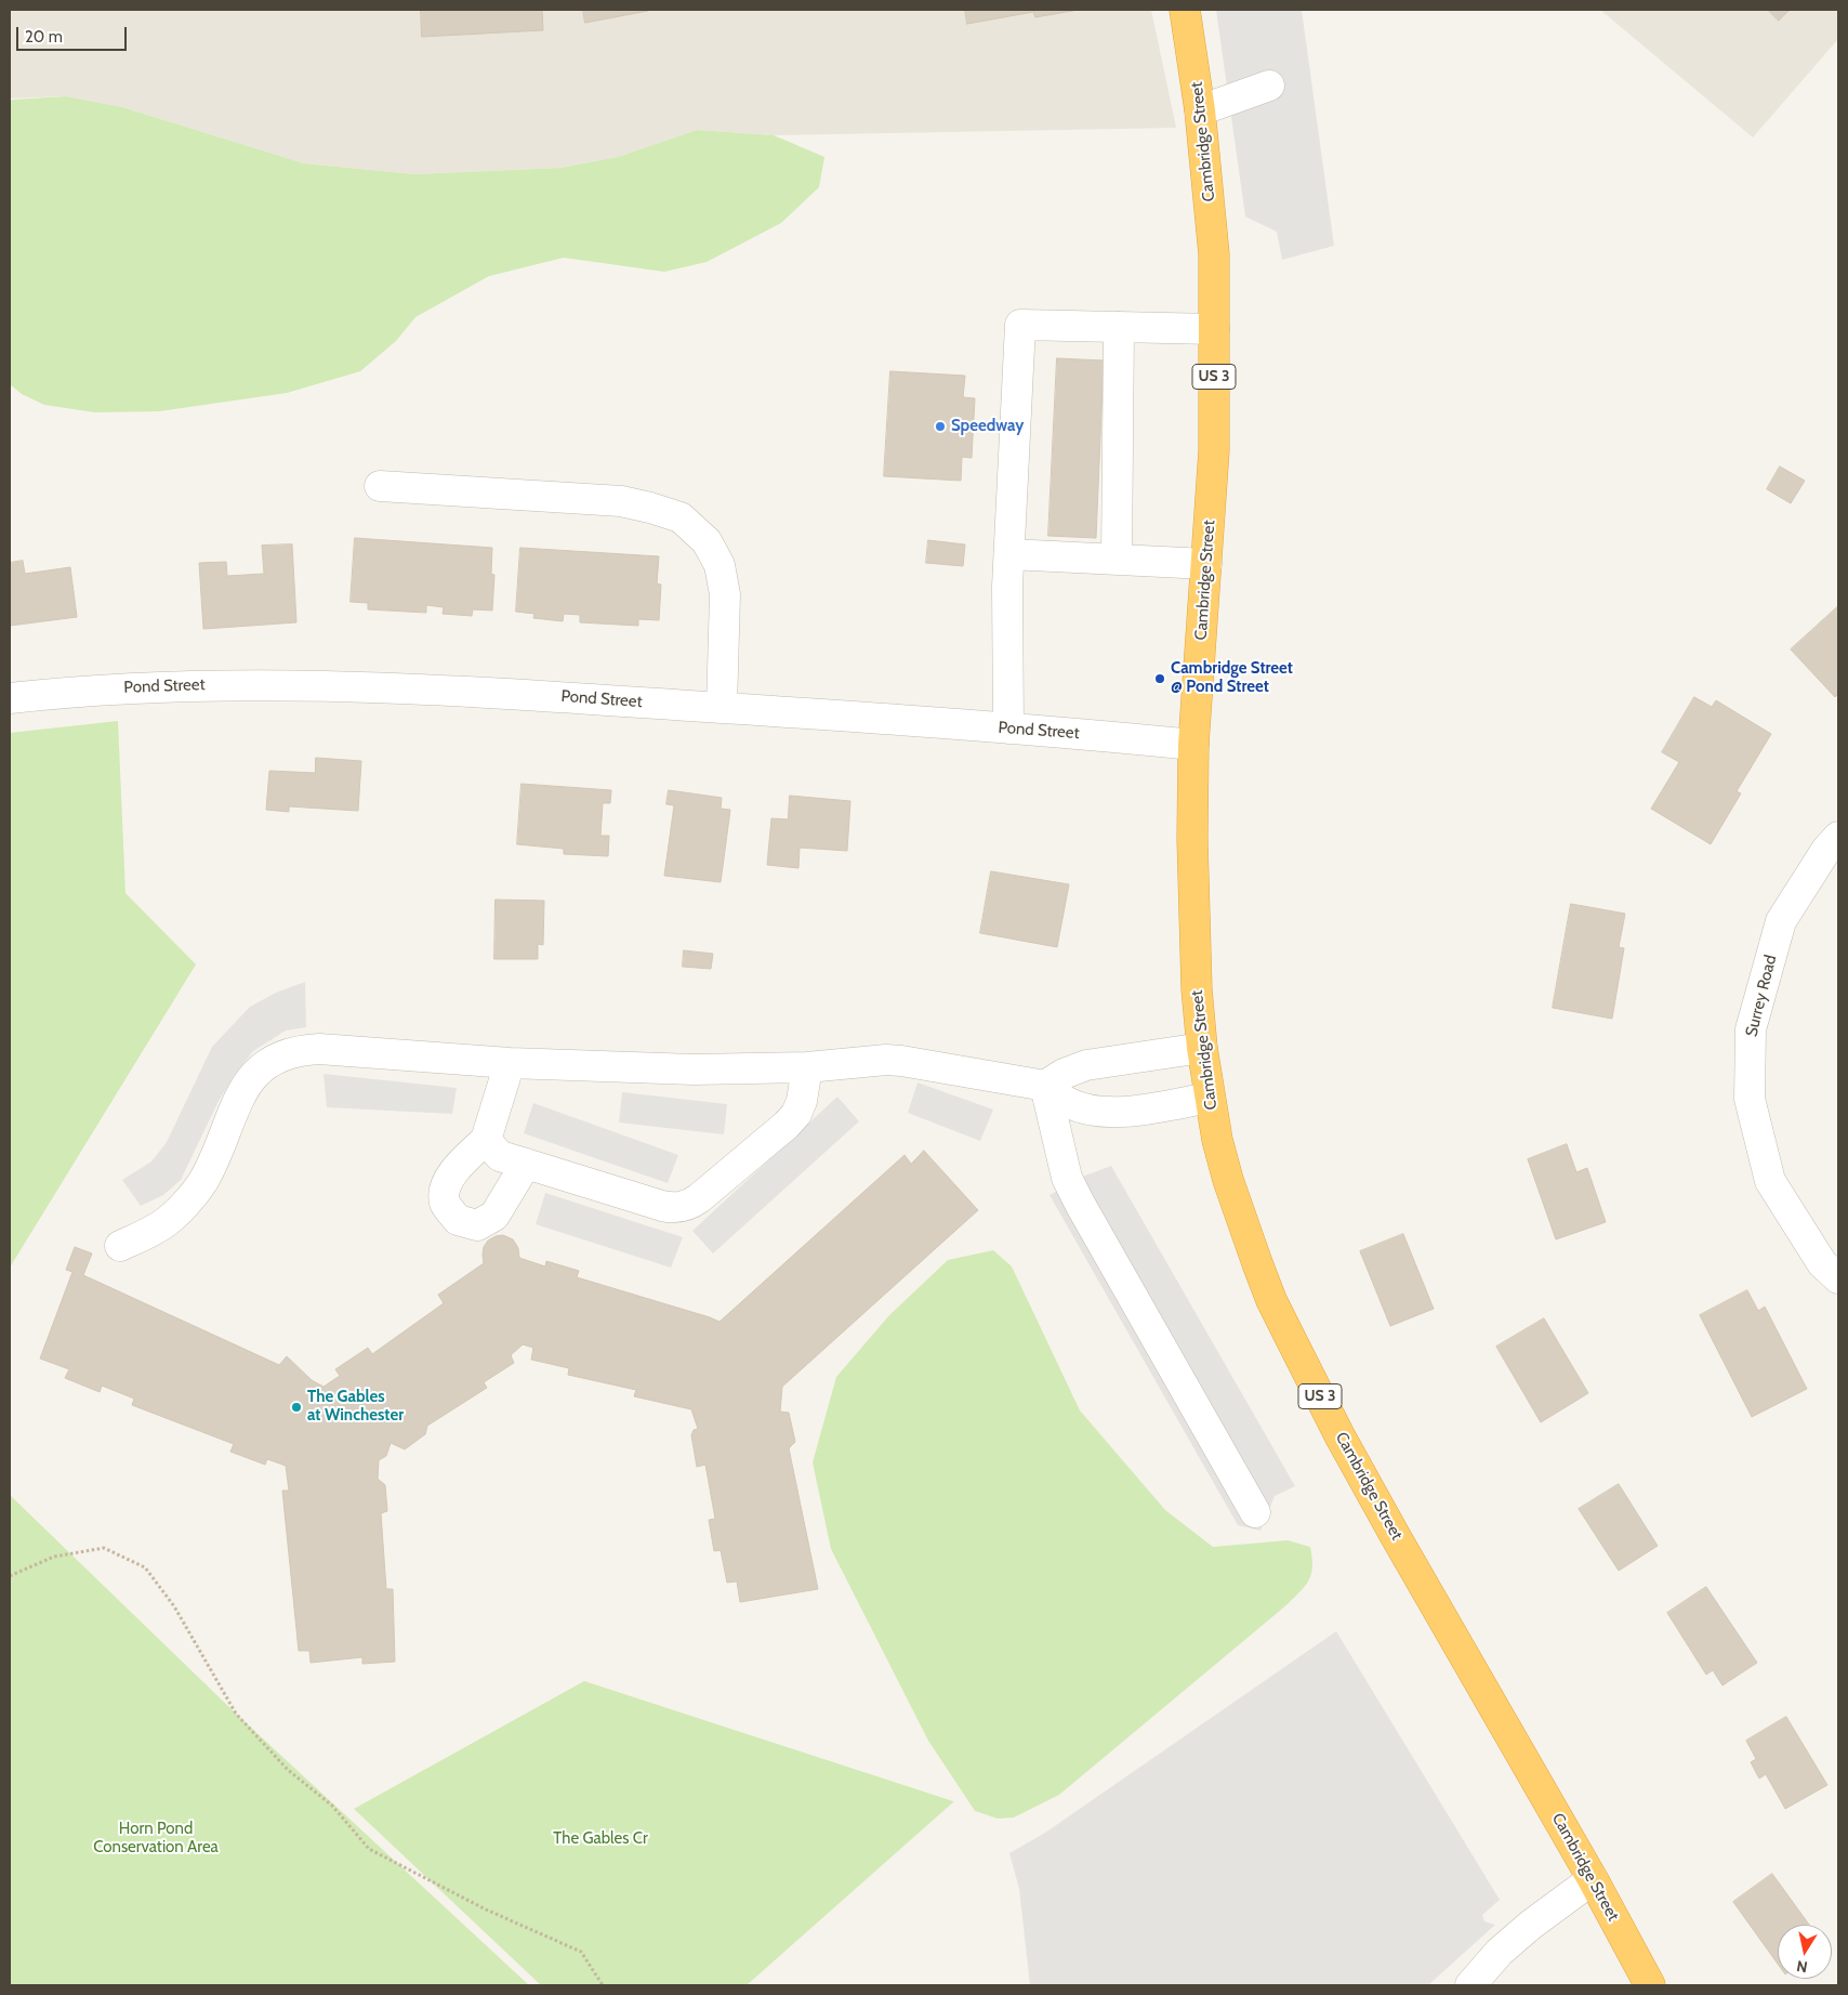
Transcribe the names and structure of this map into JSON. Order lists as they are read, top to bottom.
{
  "streets": {
    "highway": ["Cambridge Street", "US 3"],
    "street": ["Pond Street", "Surrey Road"]
  },
  "crossings": [
    ["Cambridge Street", "Pond Street"]
  ],
  "parks": ["Horn Pond Conservation Area", "The Gables Cr"],
  "places": ["Speedway", "Cambridge Street @ Pond Street", "The Gables at Winchester"],
  "scale_bar": "20 m",
  "north": "bottom"
}
